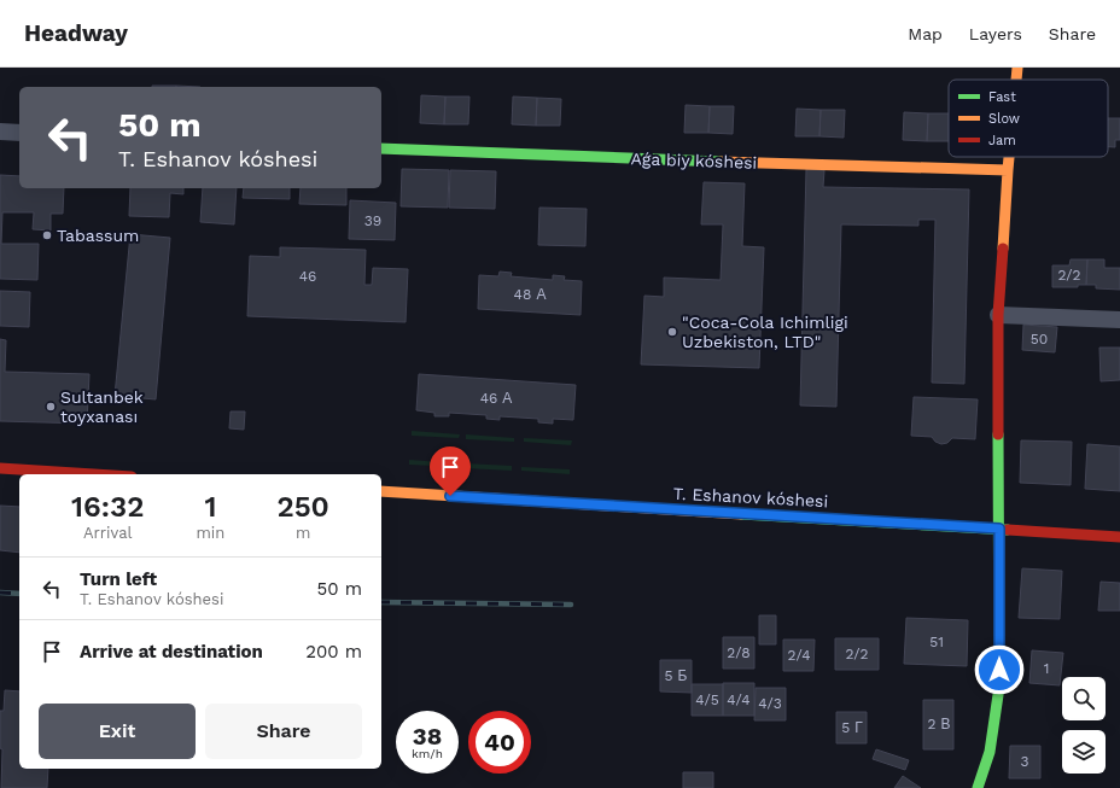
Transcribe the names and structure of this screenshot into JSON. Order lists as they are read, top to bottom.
{
  "streets": {
    "street": ["Aǵa biy kóshesi", "T. Eshanov kóshesi"]
  },
  "places": ["Tabassum", "\"Coca-Cola Ichimligi Uzbekiston, LTD\"", "Sultanbek toyxanası"],
  "house_numbers": [
    "39",
    "2/2",
    "46",
    "48 А",
    "50",
    "46 А",
    "51",
    "2/8",
    "2/2",
    "2/4",
    "1",
    "5 Б",
    "4/5",
    "4/4",
    "4/3",
    "2 В",
    "5 Г",
    "3"
  ],
  "legend": ["Fast", "Slow", "Jam"],
  "page": {
    "header": "Headway",
    "nav": ["Map", "Layers", "Share"],
    "turn": ["50 m", "T. Eshanov kóshesi"],
    "eta": [
      "16:32",
      "Arrival",
      "1",
      "min",
      "250",
      "m"
    ],
    "list": [
      {
        "name": "Turn left",
        "note": "T. Eshanov kóshesi",
        "value": "50 m"
      },
      {
        "name": "Arrive at destination",
        "value": "200 m"
      }
    ],
    "buttons": ["Exit", "Share"],
    "speed": "38 km/h",
    "limit": "40"
  }
}
